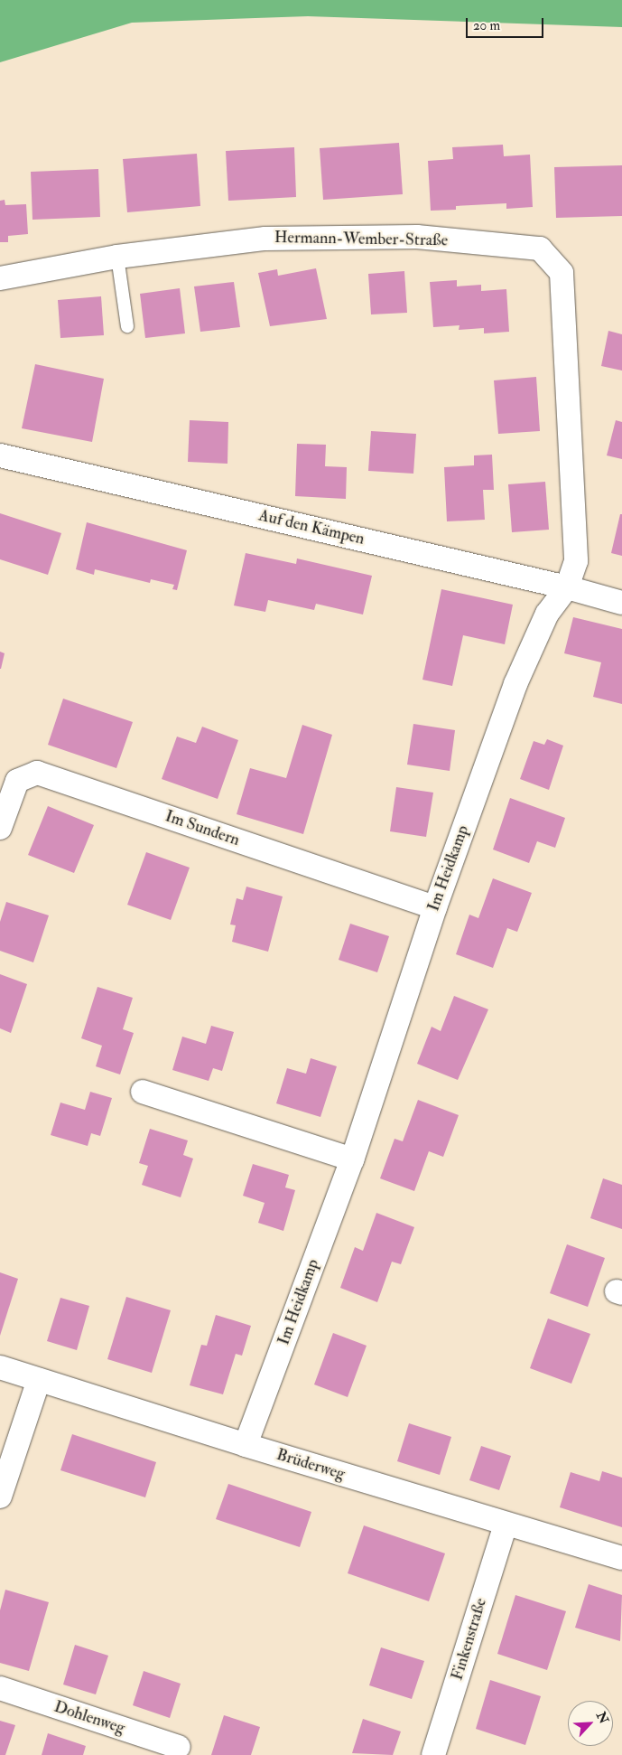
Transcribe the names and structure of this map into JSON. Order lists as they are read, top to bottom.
{
  "streets": {
    "street": [
      "Hermann-Wember-Straße",
      "Auf den Kämpen",
      "Im Sundern",
      "Im Heidkamp",
      "Brüderweg",
      "Finkenstraße",
      "Dohlenweg"
    ]
  },
  "crossings": [
    ["Hermann-Wember-Straße", "Auf den Kämpen"],
    ["Hermann-Wember-Straße", "Im Heidkamp"],
    ["Auf den Kämpen", "Im Heidkamp"],
    ["Im Sundern", "Im Heidkamp"],
    ["Im Heidkamp", "Brüderweg"],
    ["Brüderweg", "Finkenstraße"]
  ],
  "scale_bar": "20 m",
  "north": "top right"
}
